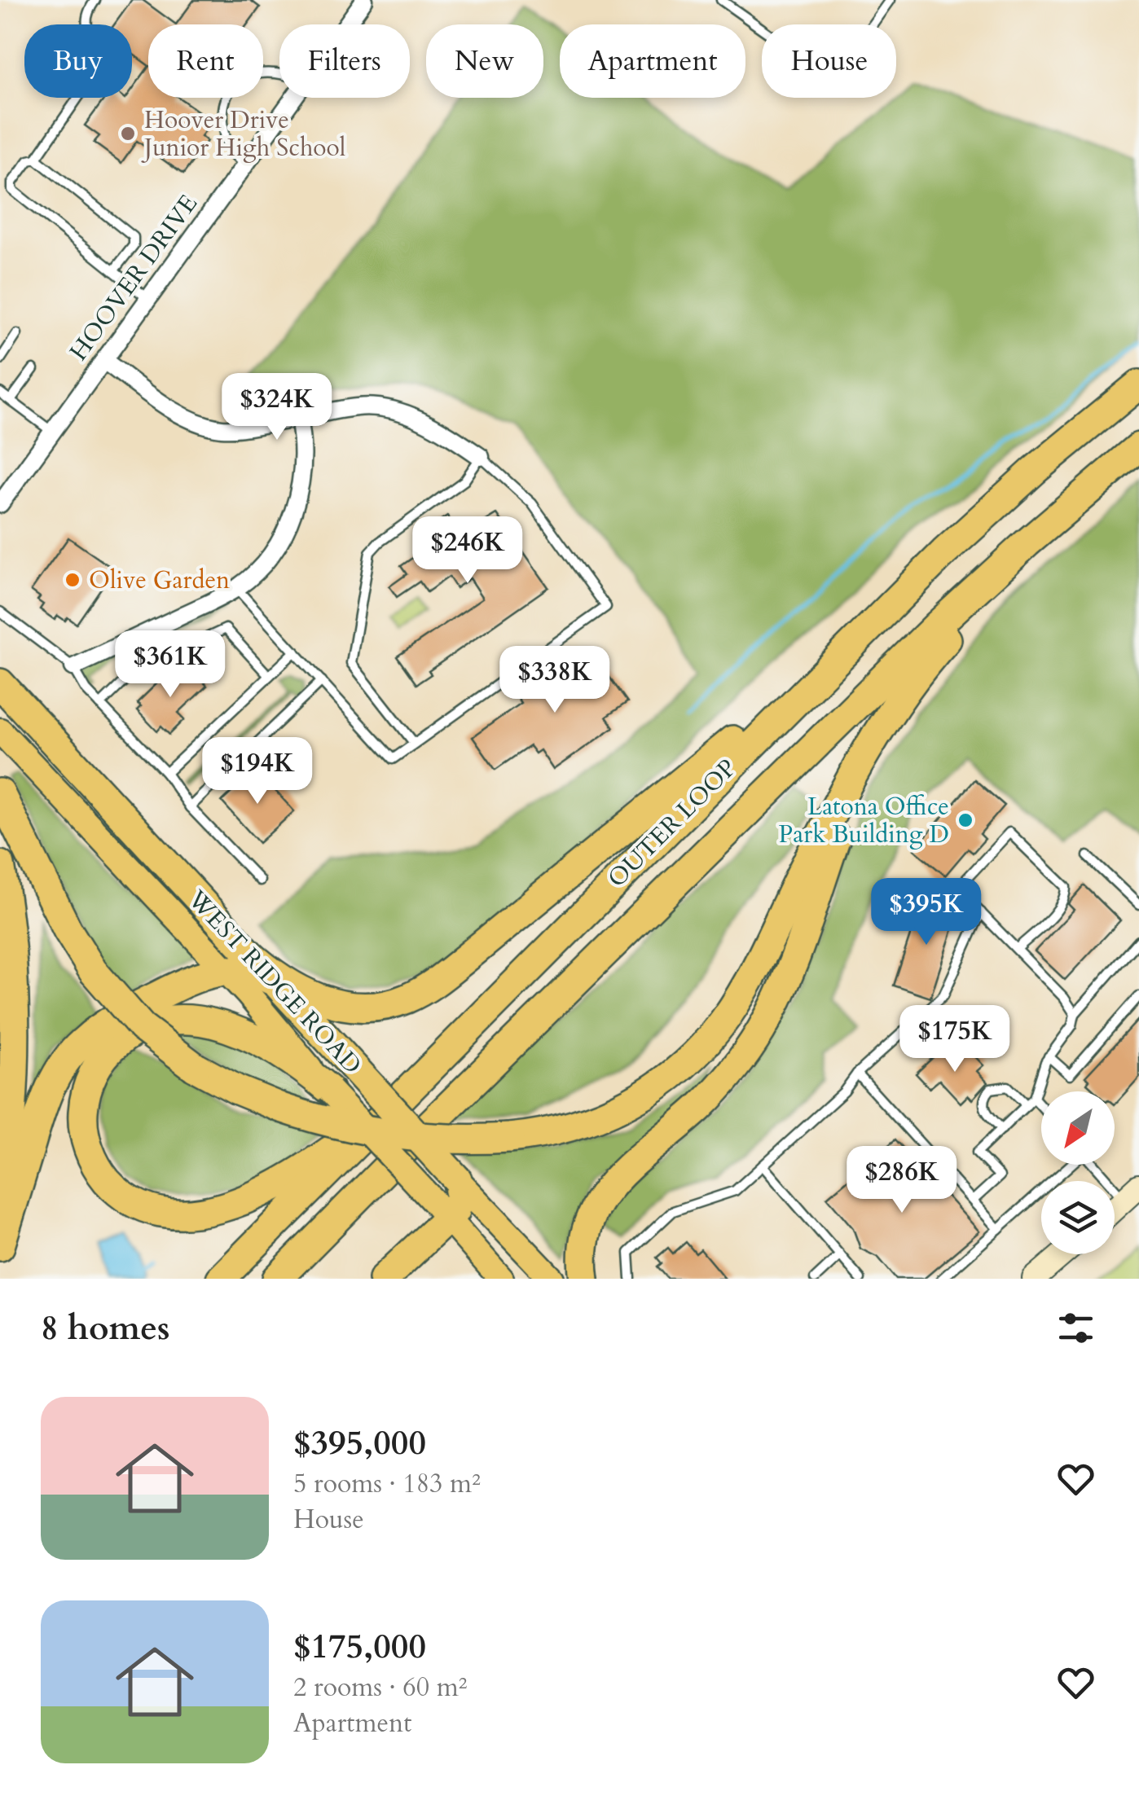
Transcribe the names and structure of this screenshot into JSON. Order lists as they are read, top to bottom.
{
  "streets": {
    "highway": ["OUTER LOOP", "WEST RIDGE ROAD"],
    "street": ["HOOVER DRIVE"]
  },
  "places": ["Hoover Drive Junior High School", "Olive Garden", "Latona Office Park Building D"],
  "north": "bottom left",
  "page": {
    "chip": [
      "Buy",
      "Rent",
      "Filters",
      "New",
      "Apartment",
      "House"
    ],
    "price": [
      "$324K",
      "$246K",
      "$361K",
      "$338K",
      "$194K",
      "$395K",
      "$175K",
      "$286K"
    ],
    "heading": "8 homes",
    "list": [
      {
        "name": "$395,000",
        "note": "5 rooms · 183 m² · House"
      },
      {
        "name": "$175,000",
        "note": "2 rooms · 60 m² · Apartment"
      }
    ]
  }
}
